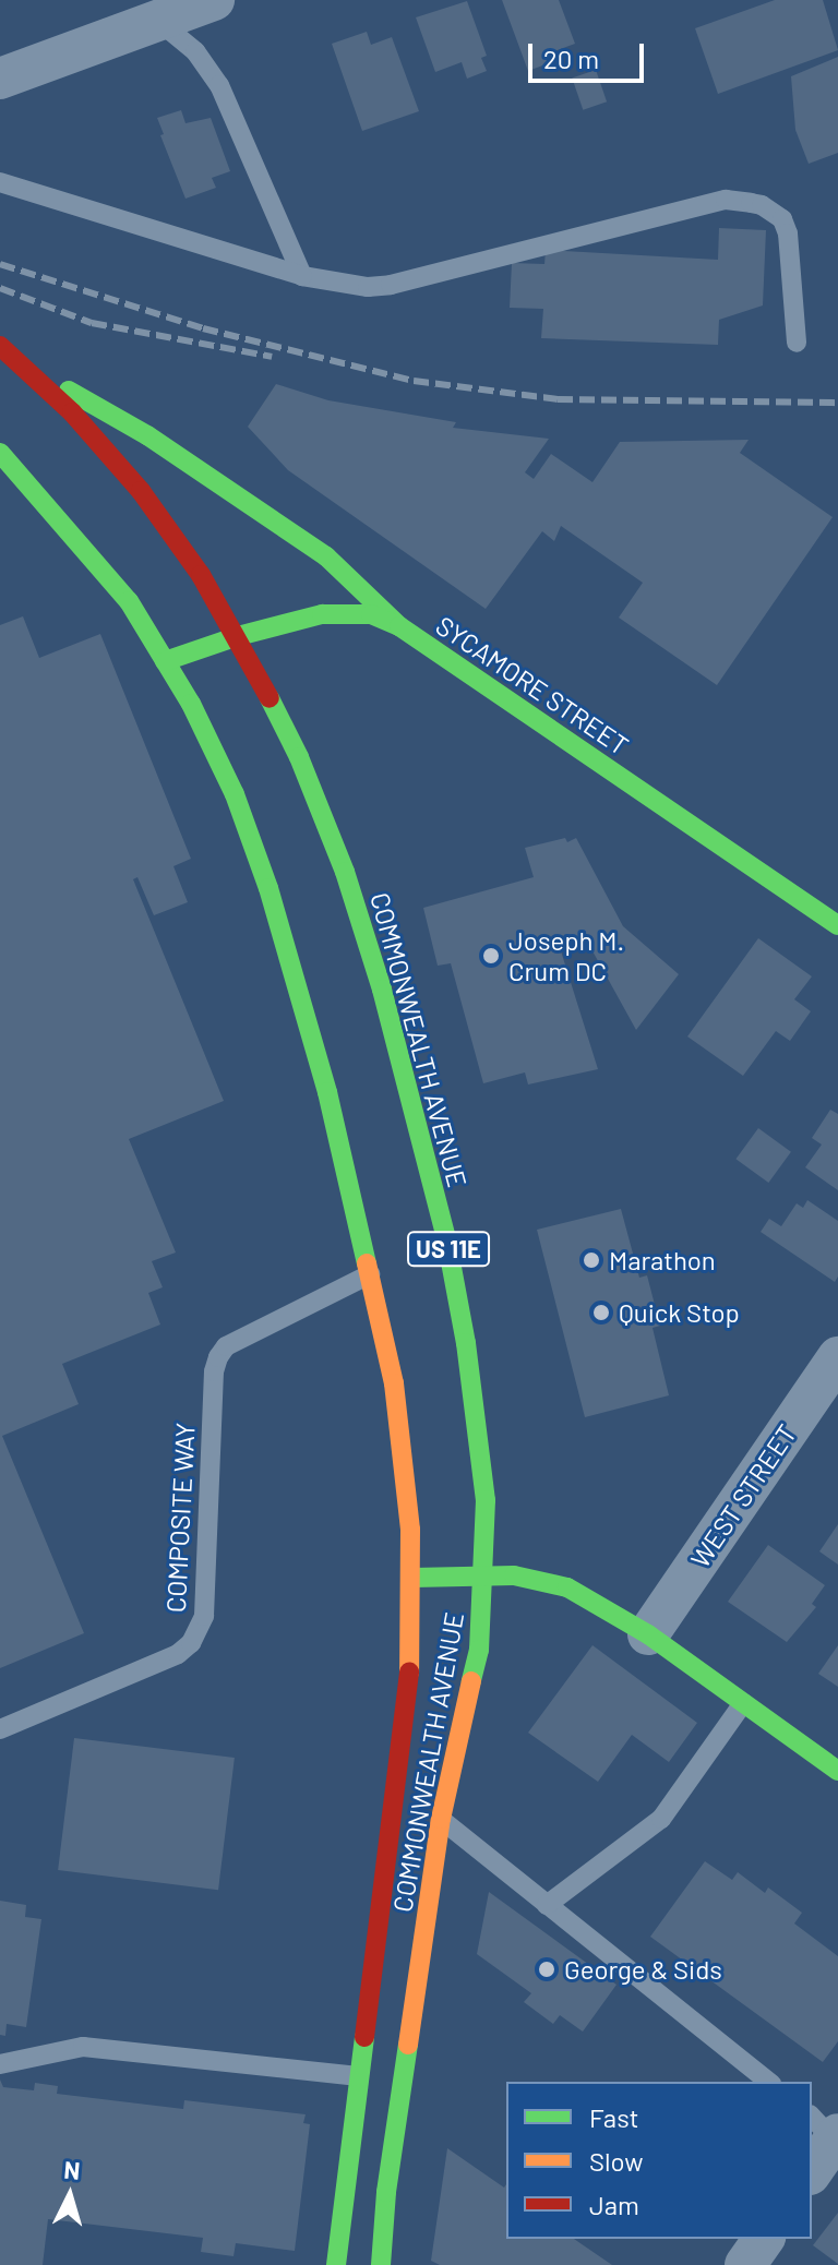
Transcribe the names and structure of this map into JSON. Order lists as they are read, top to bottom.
{
  "streets": {
    "main road": ["SYCAMORE STREET", "COMMONWEALTH AVENUE", "US 11E"],
    "street": ["WEST STREET"],
    "lane": ["COMPOSITE WAY"]
  },
  "crossings": [
    ["SYCAMORE STREET", "COMMONWEALTH AVENUE"],
    ["COMMONWEALTH AVENUE", "COMPOSITE WAY"]
  ],
  "places": [
    "Joseph M. Crum DC",
    "Marathon",
    "Quick Stop",
    "George & Sids"
  ],
  "legend": ["Fast", "Slow", "Jam"],
  "scale_bar": "20 m",
  "north": "top"
}
